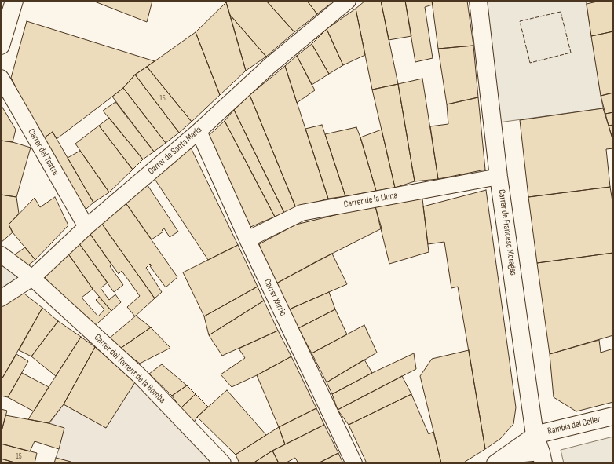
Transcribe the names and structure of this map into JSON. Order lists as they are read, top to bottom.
{
  "streets": {
    "street": [
      "Carrer de Santa Maria",
      "Carrer del Teatre",
      "Carrer de la Lluna",
      "Carrer de Francesc Moragas",
      "Carrer Xerric",
      "Carrer del Torrent de la Bomba",
      "Rambla del Celler"
    ]
  },
  "crossings": [
    ["Carrer de Santa Maria", "Carrer del Teatre"],
    ["Carrer de Santa Maria", "Carrer Xerric"],
    ["Carrer de Santa Maria", "Carrer del Torrent de la Bomba"],
    ["Carrer de la Lluna", "Carrer de Francesc Moragas"],
    ["Carrer de la Lluna", "Carrer Xerric"],
    ["Carrer de Francesc Moragas", "Rambla del Celler"]
  ],
  "house_numbers": ["15", "15"]
}
